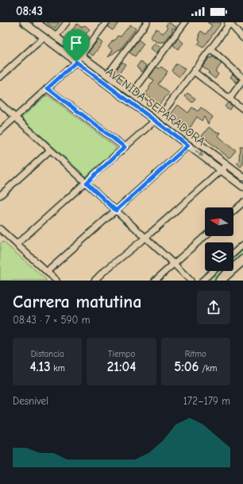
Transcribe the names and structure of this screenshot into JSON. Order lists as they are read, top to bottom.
{
  "streets": {
    "street": ["AVENIDA SEPARADORA"]
  },
  "north": "left",
  "page": {
    "status": "08:43",
    "heading": ["Carrera matutina", "08:43 · 7 × 590 m"],
    "stats": [
      ["Distancia", "4.13 km"],
      ["Tiempo", "21:04"],
      ["Ritmo", "5:06 /km"]
    ],
    "chart": ["Desnivel", "172–179 m"]
  }
}
